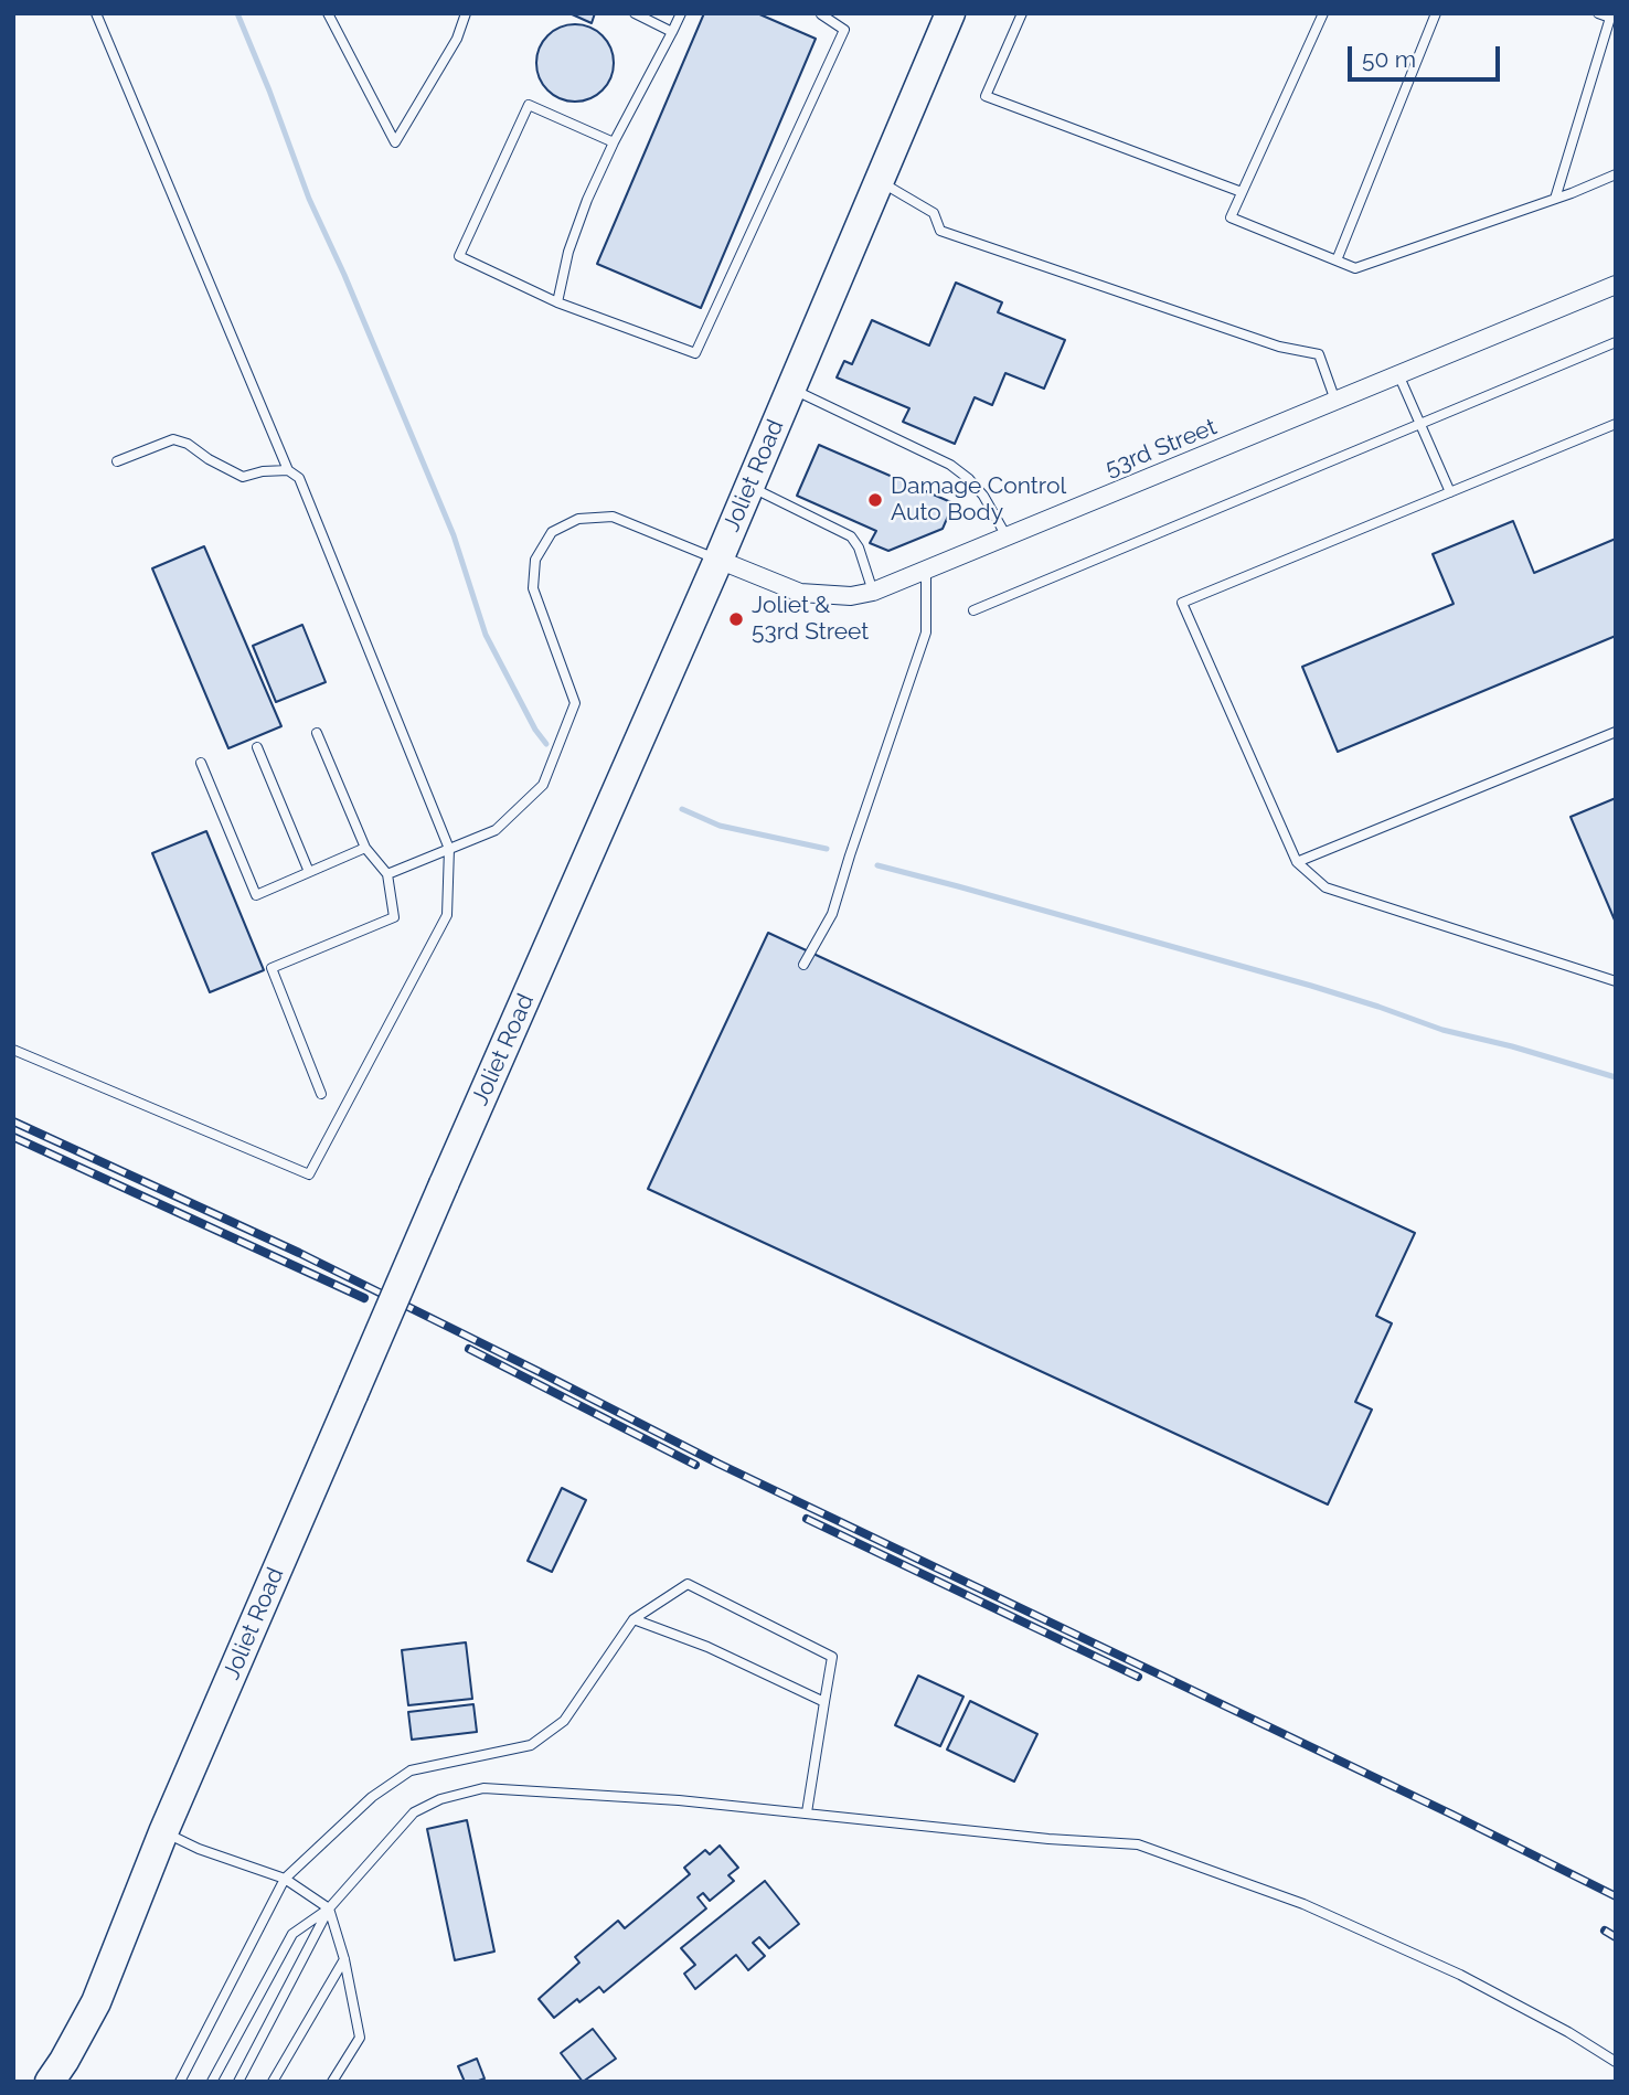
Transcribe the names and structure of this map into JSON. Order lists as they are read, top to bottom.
{
  "streets": {
    "main road": ["Joliet Road"],
    "street": ["53rd Street"]
  },
  "crossings": [
    ["53rd Street", "Joliet Road"]
  ],
  "places": ["Damage Control Auto Body", "Joliet & 53rd Street"],
  "scale_bar": "50 m"
}
